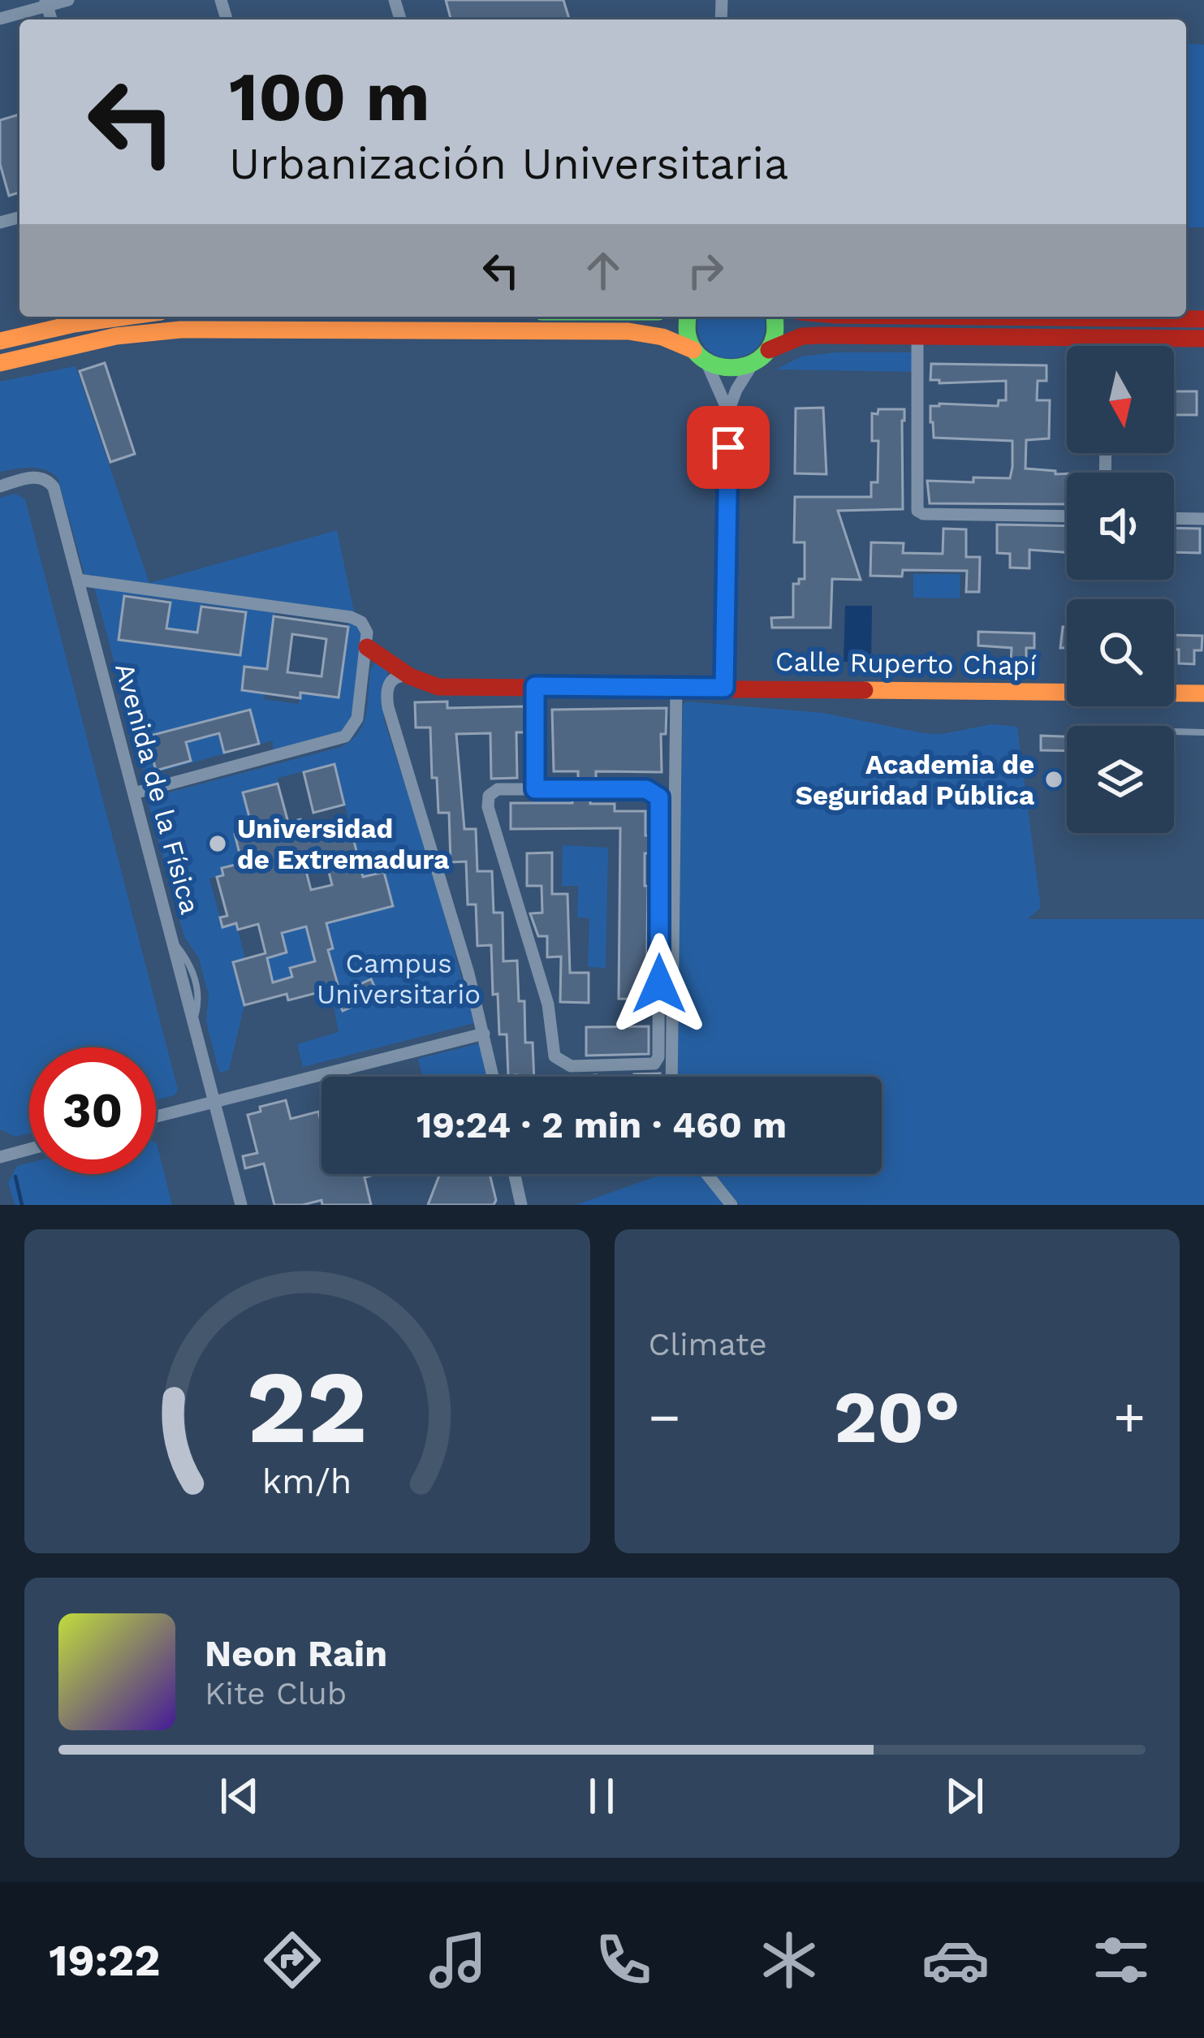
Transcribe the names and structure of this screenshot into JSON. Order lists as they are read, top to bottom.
{
  "streets": {
    "main road": ["Calle Ruperto Chapí"],
    "street": ["Avenida de la Física"]
  },
  "parks": ["Campus Universitario"],
  "places": ["Academia de Seguridad Pública", "Universidad de Extremadura"],
  "north": "bottom",
  "page": {
    "turn": ["100 m", "Urbanización Universitaria"],
    "limit": "30",
    "trip": "19:24 · 2 min · 460 m",
    "tile": "Climate",
    "heat": ["−", "20°", "+"],
    "song": ["Neon Rain", "Kite Club"],
    "tabs": "19:22",
    "gauge": ["22", "km/h"]
  }
}
